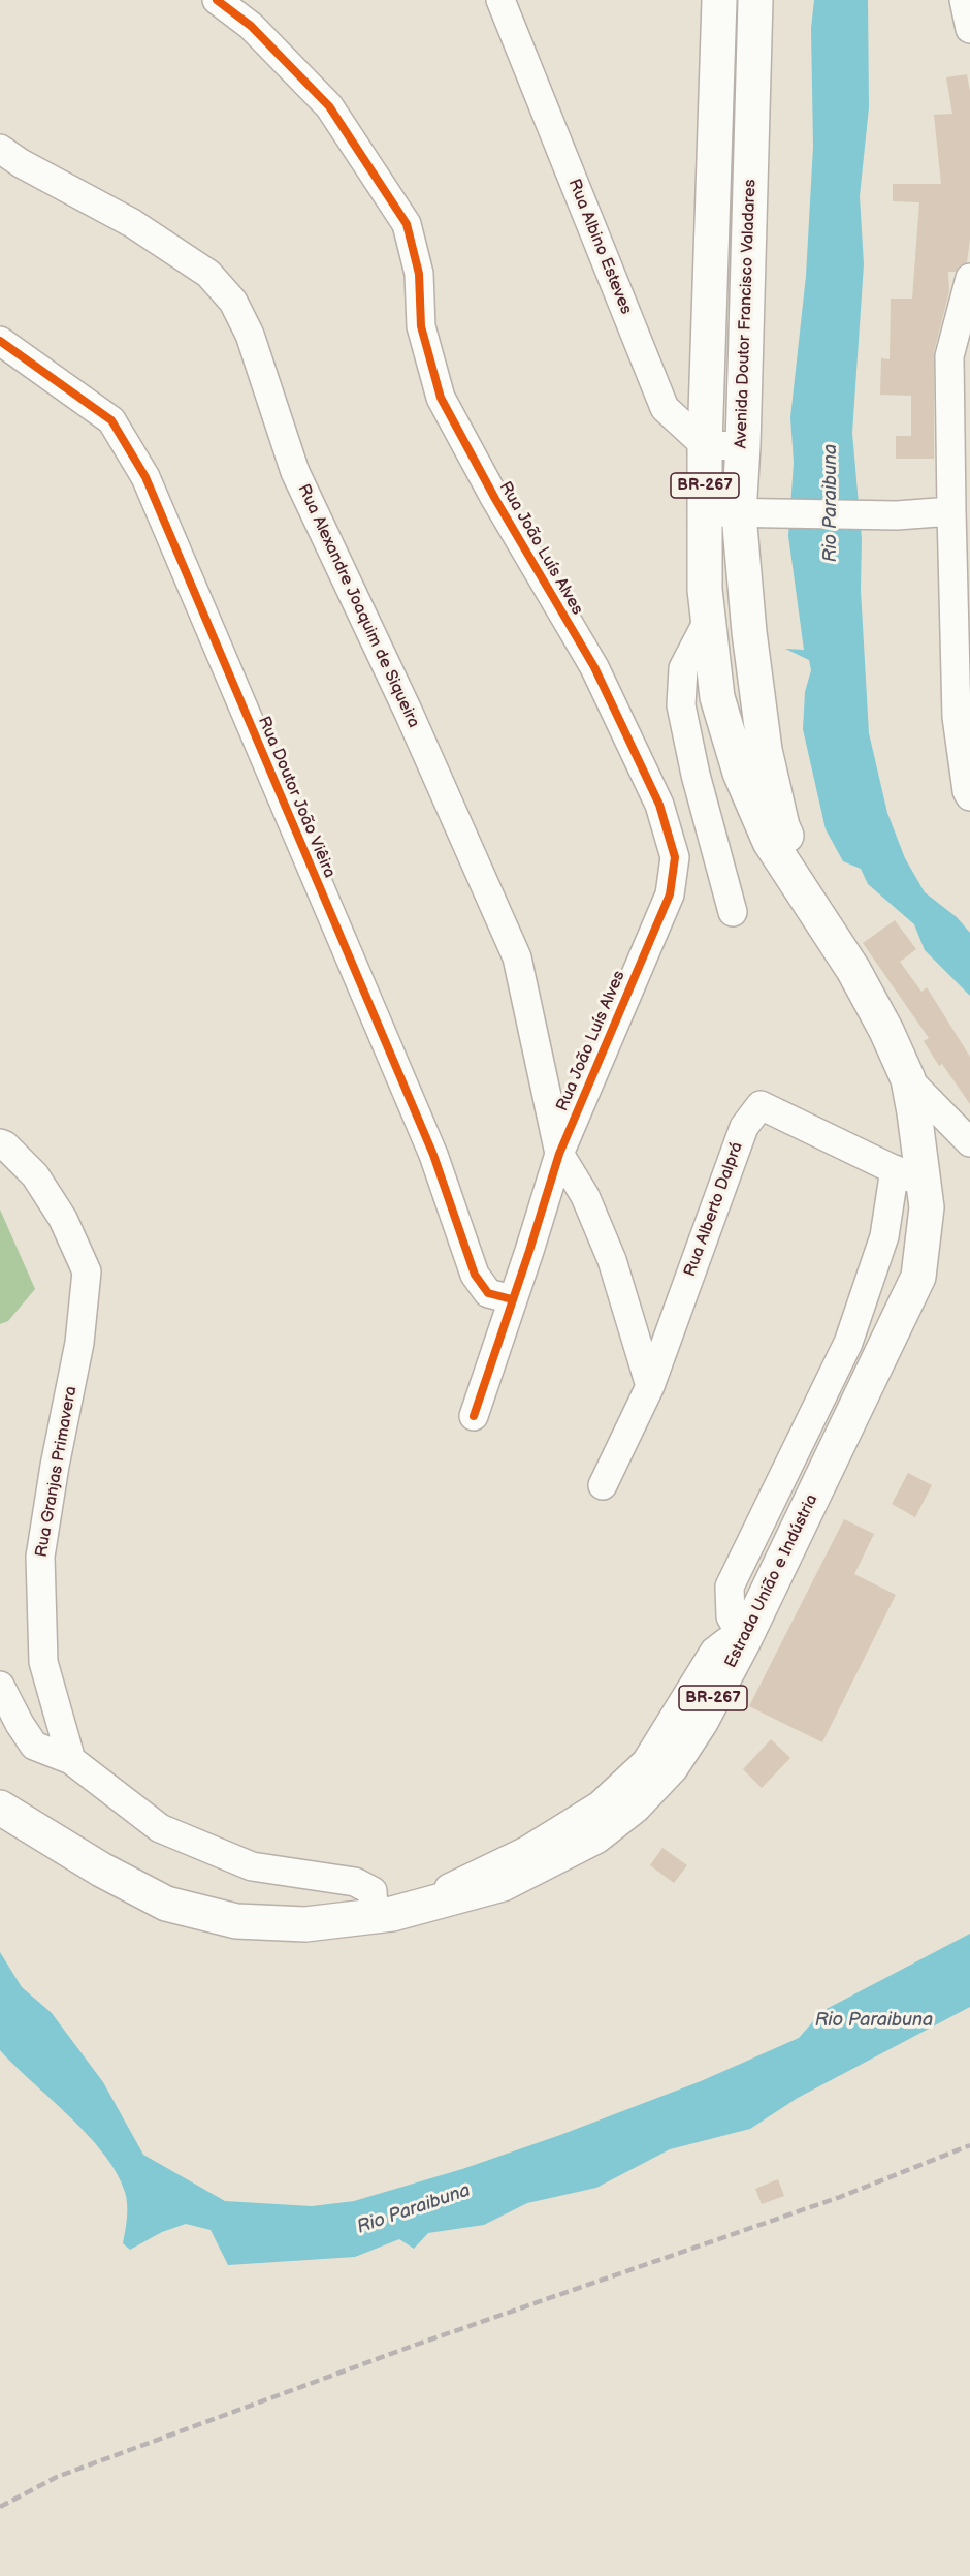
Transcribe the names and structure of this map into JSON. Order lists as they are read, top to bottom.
{
  "streets": {
    "highway": ["Avenida Doutor Francisco Valadares", "BR-267", "Estrada União e Indústria"],
    "street": [
      "Rua Albino Esteves",
      "Rua João Luís Alves",
      "Rua Alexandre Joaquim de Siqueira",
      "Rua Doutor João Viêira",
      "Rua Alberto Dalprá",
      "Rua Granjas Primavera"
    ]
  },
  "crossings": [
    ["Rua Albino Esteves", "BR-267"],
    ["Avenida Doutor Francisco Valadares", "BR-267"],
    ["Avenida Doutor Francisco Valadares", "Estrada União e Indústria"],
    ["BR-267", "Estrada União e Indústria"],
    ["Rua João Luís Alves", "Rua Alexandre Joaquim de Siqueira"],
    ["Rua João Luís Alves", "Rua Doutor João Viêira"],
    ["Rua Alberto Dalprá", "Estrada União e Indústria"]
  ],
  "water": ["Rio Paraibuna"]
}
